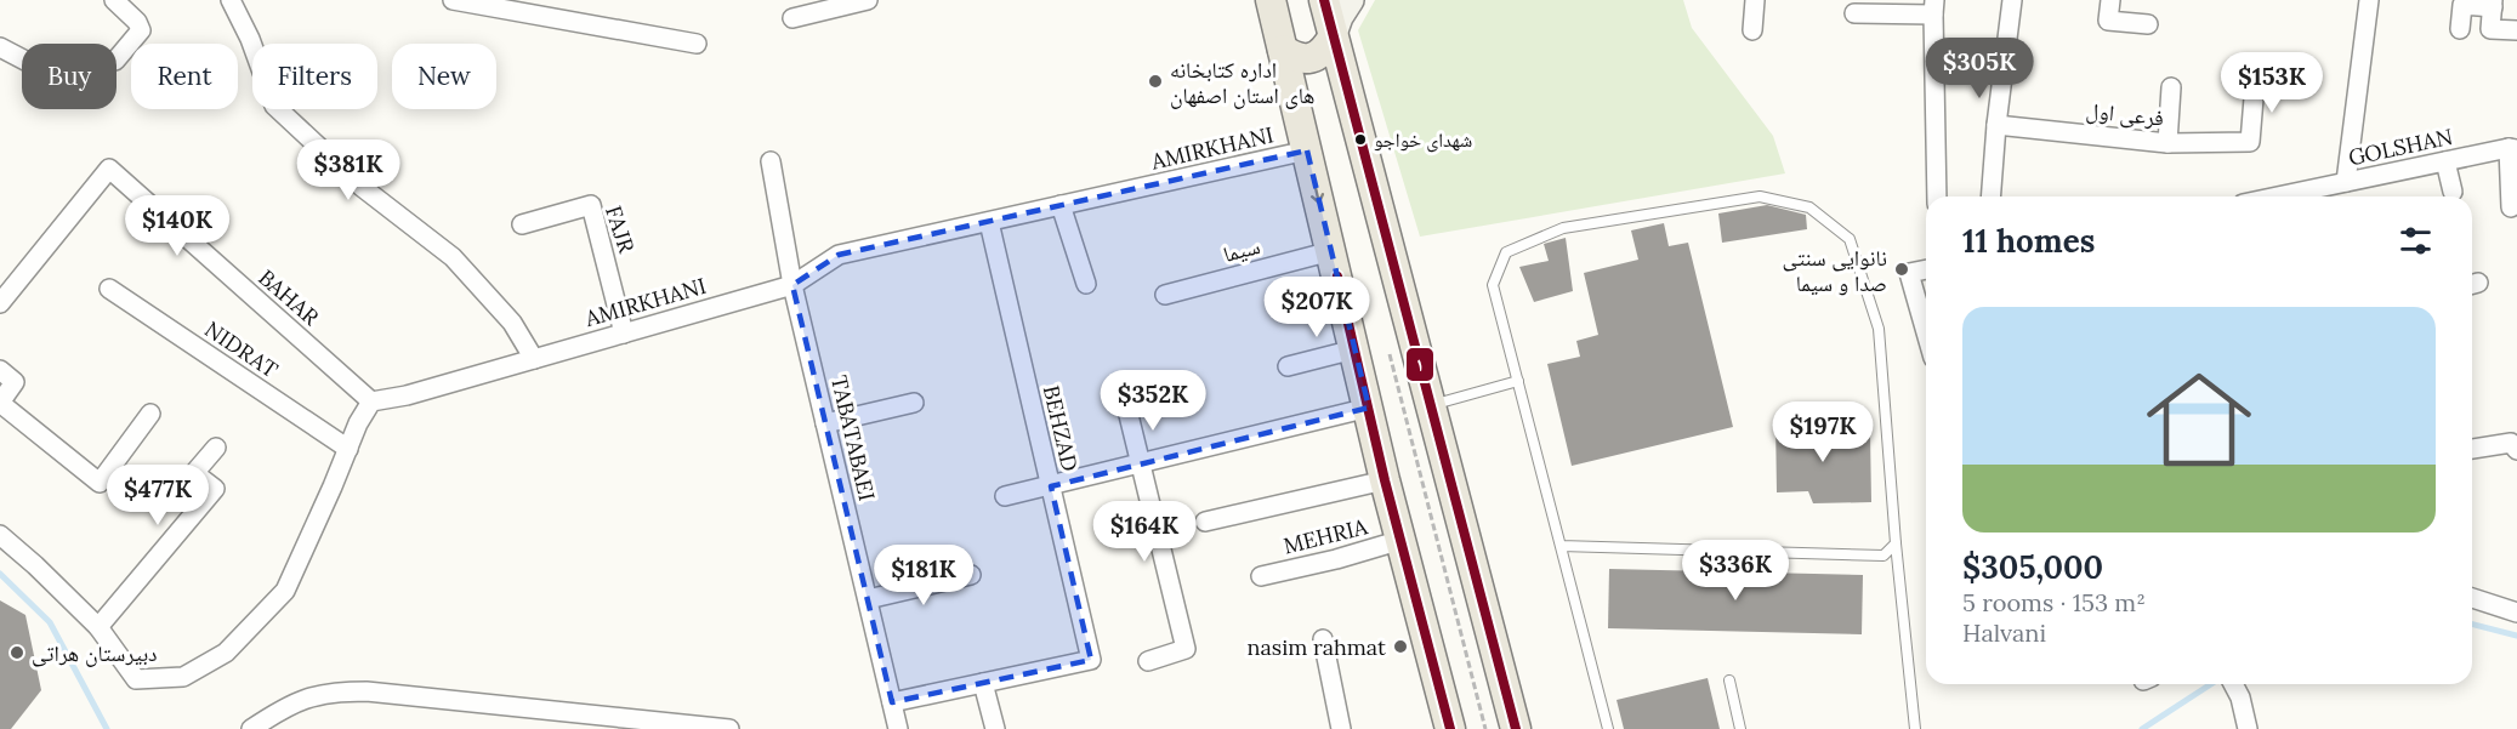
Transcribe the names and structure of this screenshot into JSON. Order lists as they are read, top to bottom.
{
  "streets": {
    "street": [
      "فرعی اول",
      "GOLSHAN",
      "AMIRKHANI",
      "FAJR",
      "سیما",
      "BAHAR",
      "NIDRAT",
      "BEHZAD",
      "TABATABAEI",
      "MEHRIA"
    ]
  },
  "crossings": [
    ["AMIRKHANI", "FAJR"],
    ["AMIRKHANI", "BAHAR"],
    ["AMIRKHANI", "BEHZAD"],
    ["AMIRKHANI", "TABATABAEI"],
    ["BEHZAD", "TABATABAEI"]
  ],
  "places": [
    "اداره کتابخانه های استان اصفهان",
    "شهدای خواجو",
    "نانوایی سنتی صدا و سیما",
    "nasim rahmat",
    "دبیرستان هراتی"
  ],
  "lines": ["transit line ۱"],
  "page": {
    "price": [
      "$305K",
      "$153K",
      "$381K",
      "$140K",
      "$207K",
      "$352K",
      "$197K",
      "$477K",
      "$164K",
      "$336K",
      "$181K"
    ],
    "chip": [
      "Buy",
      "Rent",
      "Filters",
      "New"
    ],
    "heading": "11 homes",
    "list": [
      {
        "name": "$305,000",
        "note": "5 rooms · 153 m² · Halvani"
      }
    ]
  }
}
